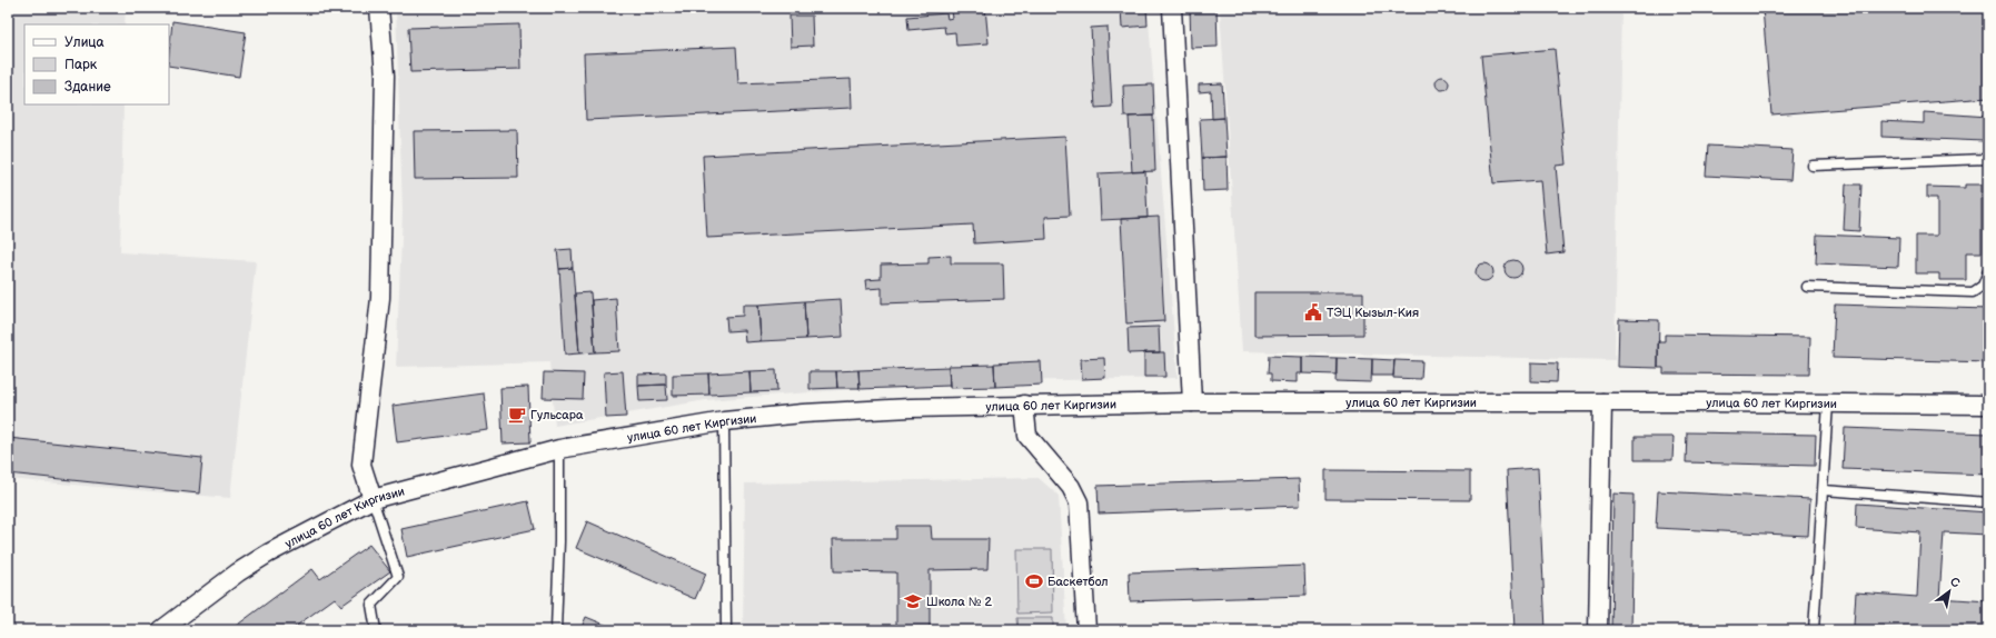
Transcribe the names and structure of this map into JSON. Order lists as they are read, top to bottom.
{
  "streets": {
    "street": ["улица 60 лет Киргизии"]
  },
  "places": {
    "public building": ["ТЭЦ Кызыл-Кия"],
    "cafe": ["Гульсара"],
    "sports": ["Баскетбол"],
    "school or university": ["Школа № 2"]
  },
  "legend": ["Улица", "Парк", "Здание"],
  "north": "top right"
}
